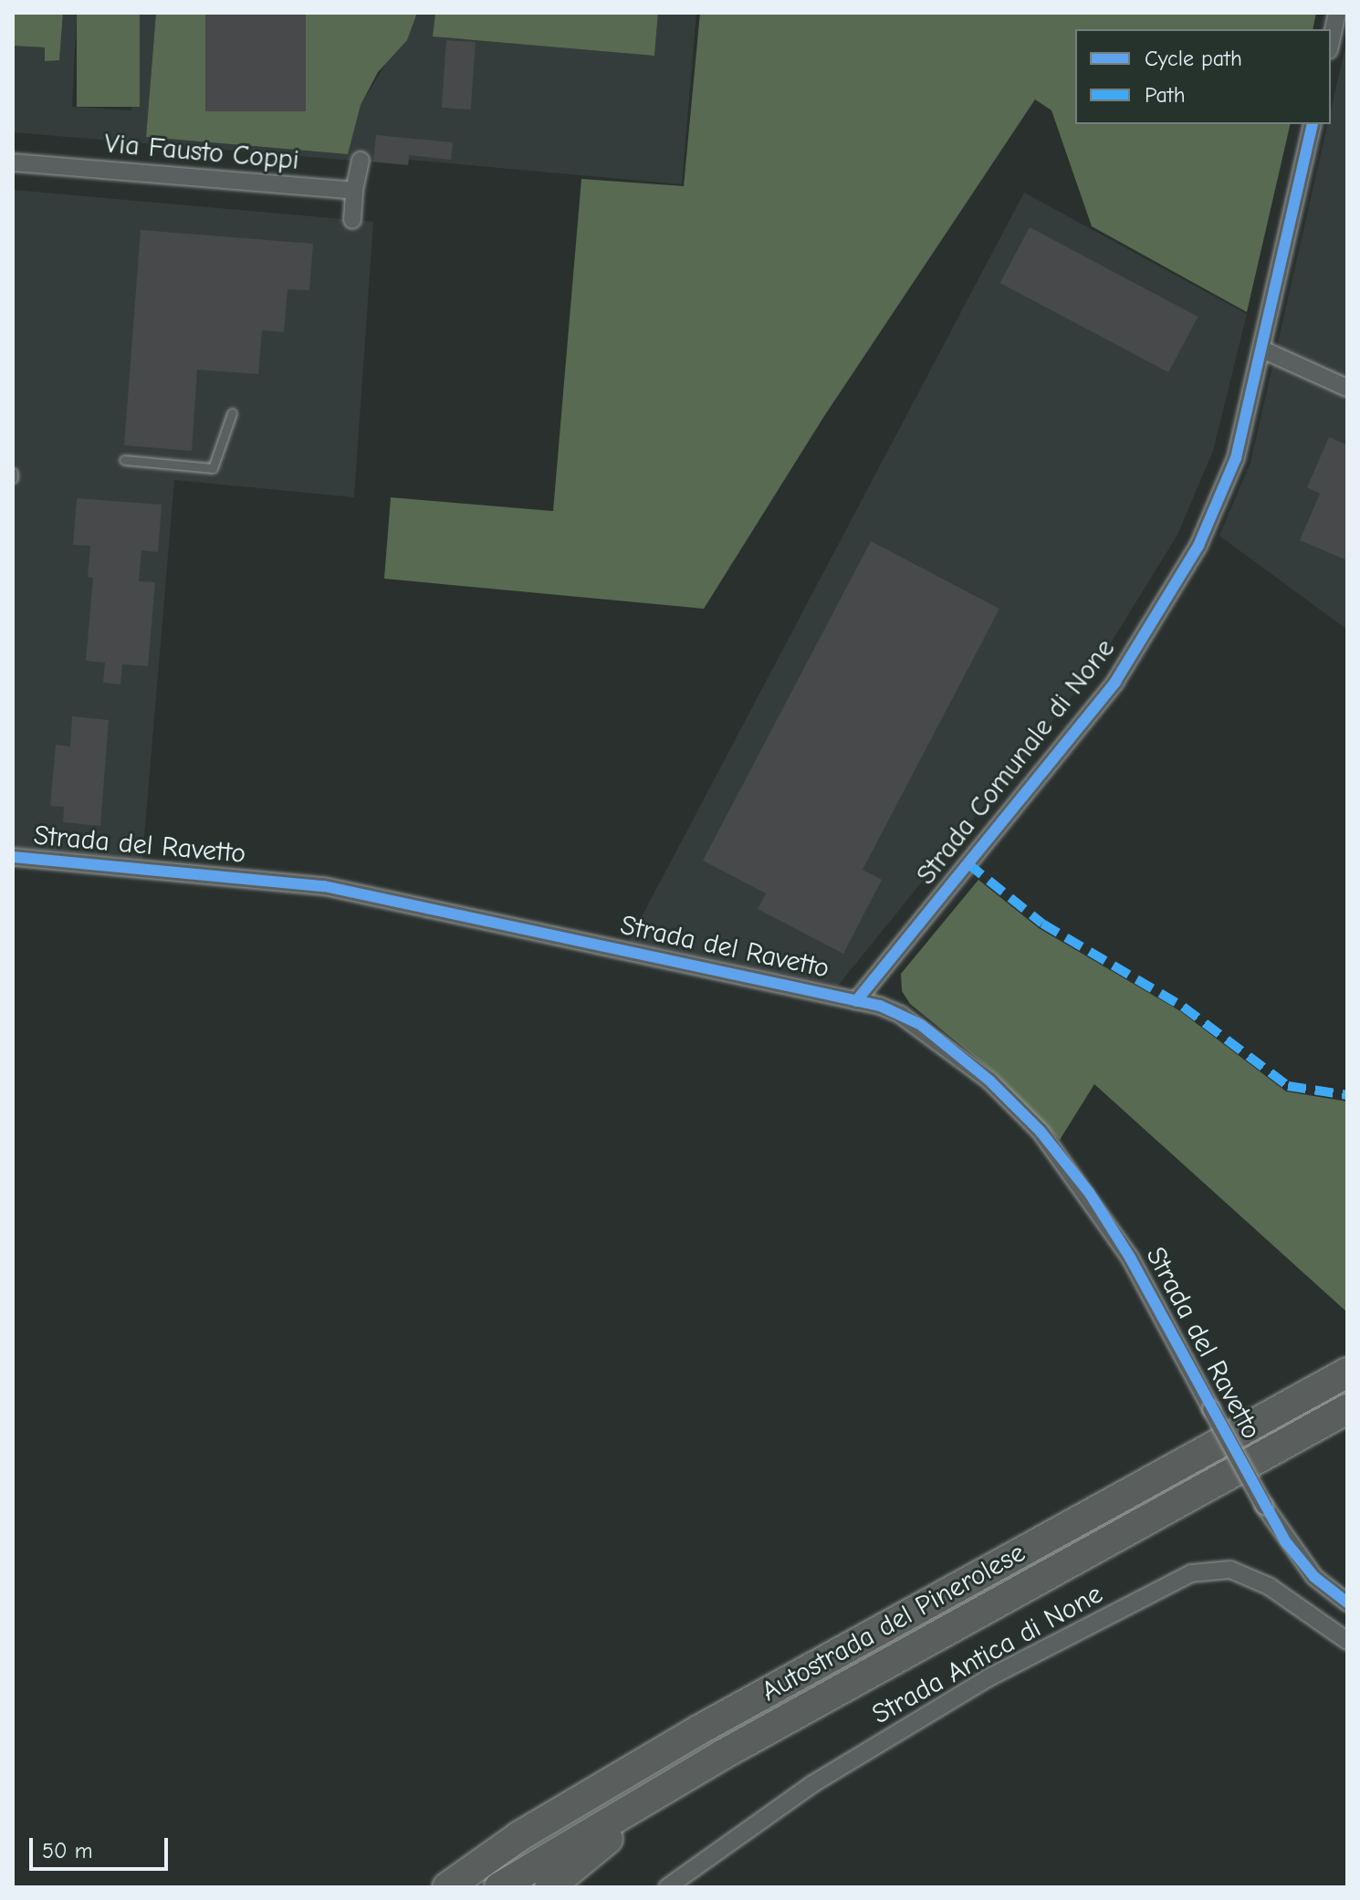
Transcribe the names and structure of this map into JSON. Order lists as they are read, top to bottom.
{
  "streets": {
    "highway": ["Autostrada del Pinerolese"],
    "street": [
      "Via Fausto Coppi",
      "Strada Comunale di None",
      "Strada del Ravetto",
      "Strada Antica di None"
    ]
  },
  "crossings": [
    ["Strada Comunale di None", "Strada del Ravetto"]
  ],
  "legend": ["Cycle path", "Path"],
  "scale_bar": "50 m"
}
